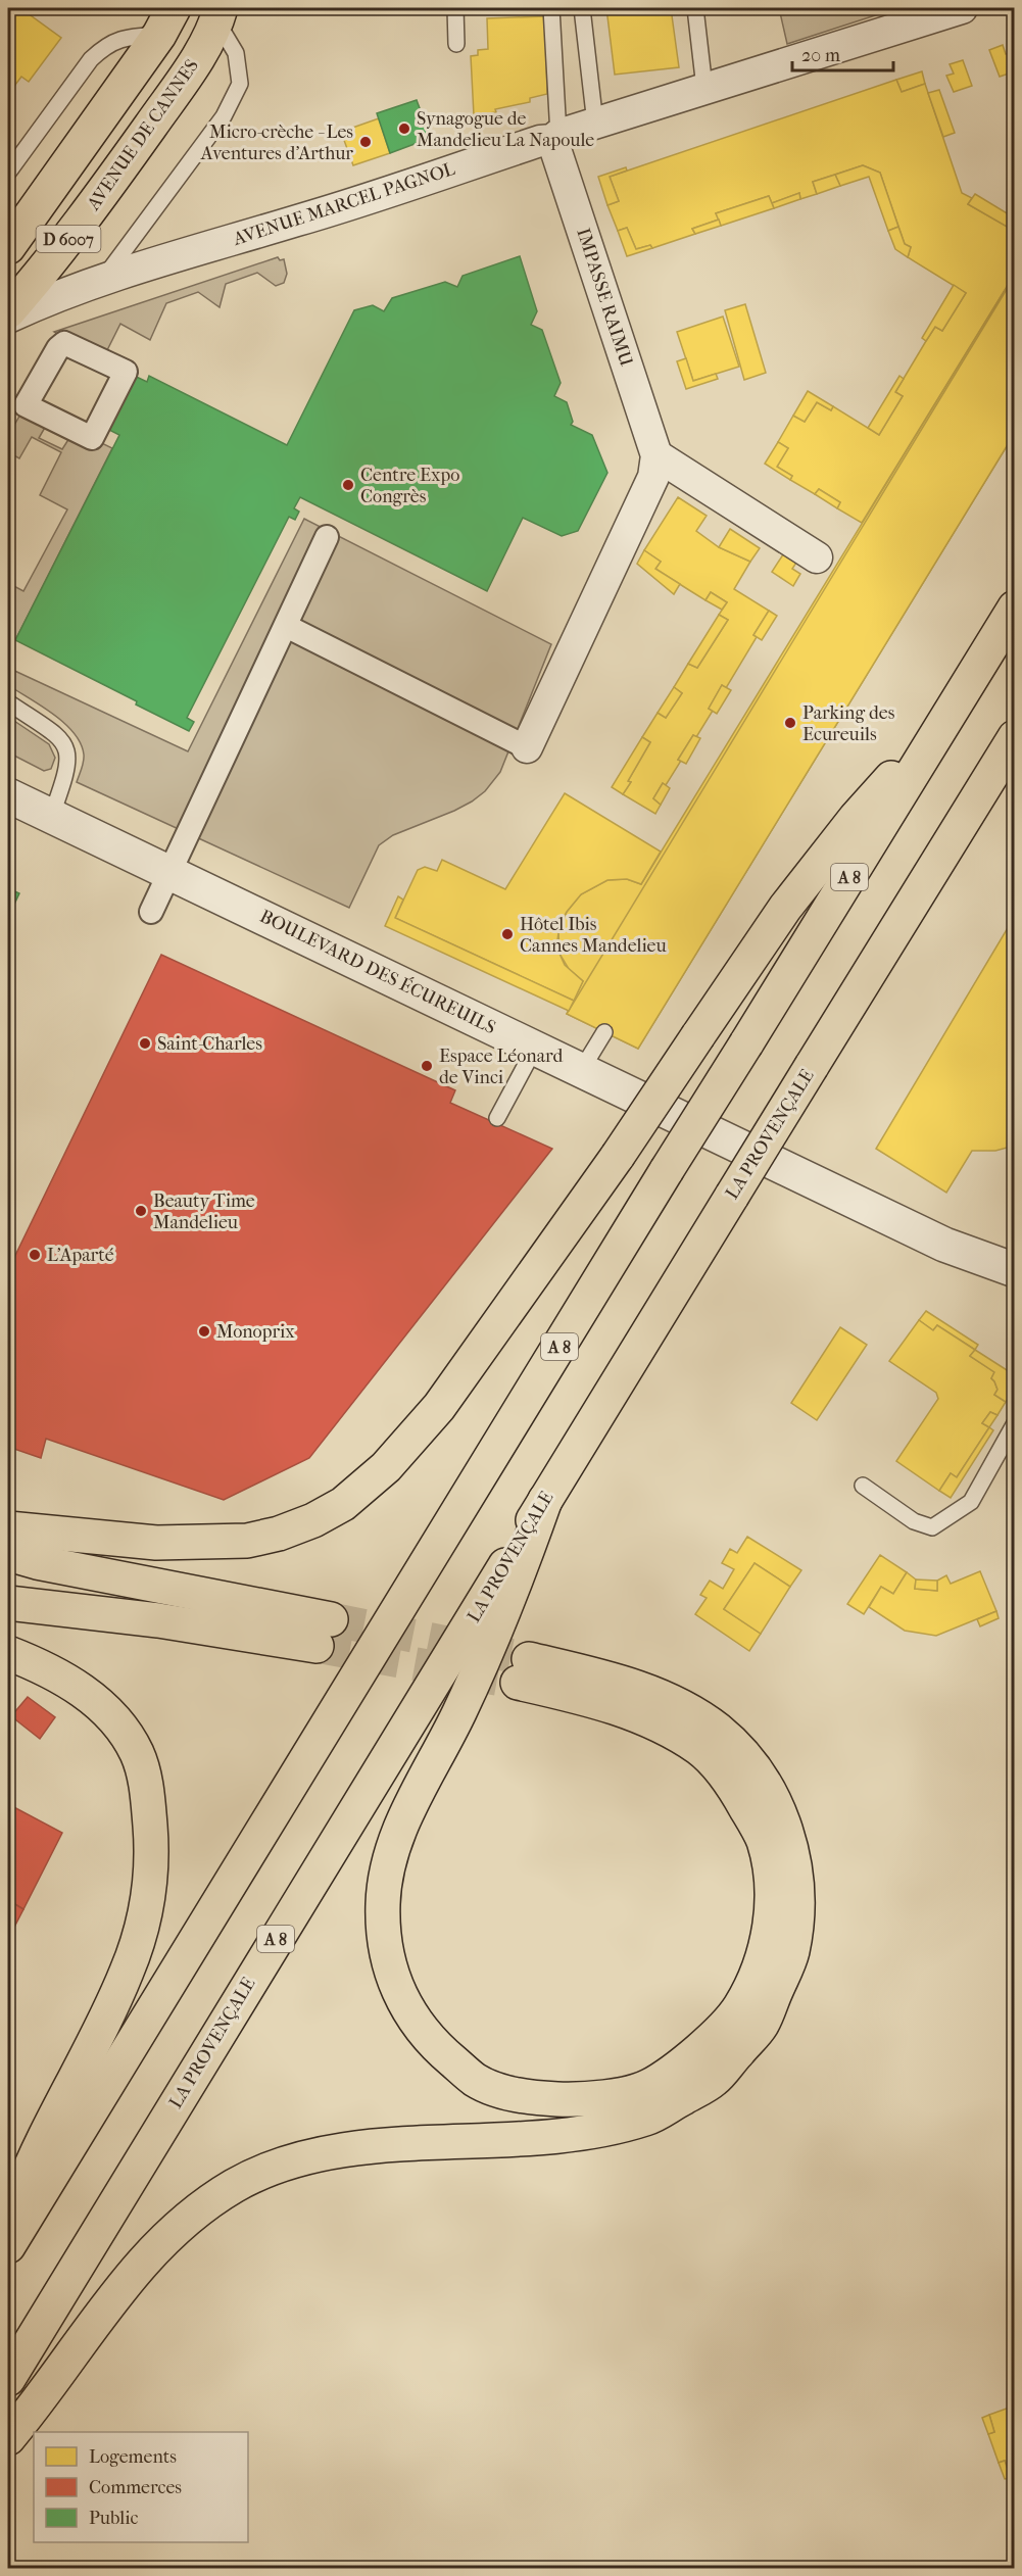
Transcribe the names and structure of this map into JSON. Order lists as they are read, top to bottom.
{
  "streets": {
    "main road": [
      "AVENUE DE CANNES",
      "D 6007",
      "A 8",
      "LA PROVENÇALE"
    ],
    "street": ["AVENUE MARCEL PAGNOL", "IMPASSE RAIMU", "BOULEVARD DES ÉCUREUILS"]
  },
  "crossings": [
    ["AVENUE MARCEL PAGNOL", "IMPASSE RAIMU"]
  ],
  "places": [
    "Synagogue de Mandelieu La Napoule",
    "Micro-crèche - Les Aventures d'Arthur",
    "Centre Expo Congrès",
    "Parking des Ecureuils",
    "Hôtel Ibis Cannes Mandelieu",
    "Saint-Charles",
    "Espace Léonard de Vinci",
    "Beauty Time Mandelieu",
    "L'Aparté",
    "Monoprix"
  ],
  "legend": ["Logements", "Commerces", "Public"],
  "scale_bar": "20 m"
}
